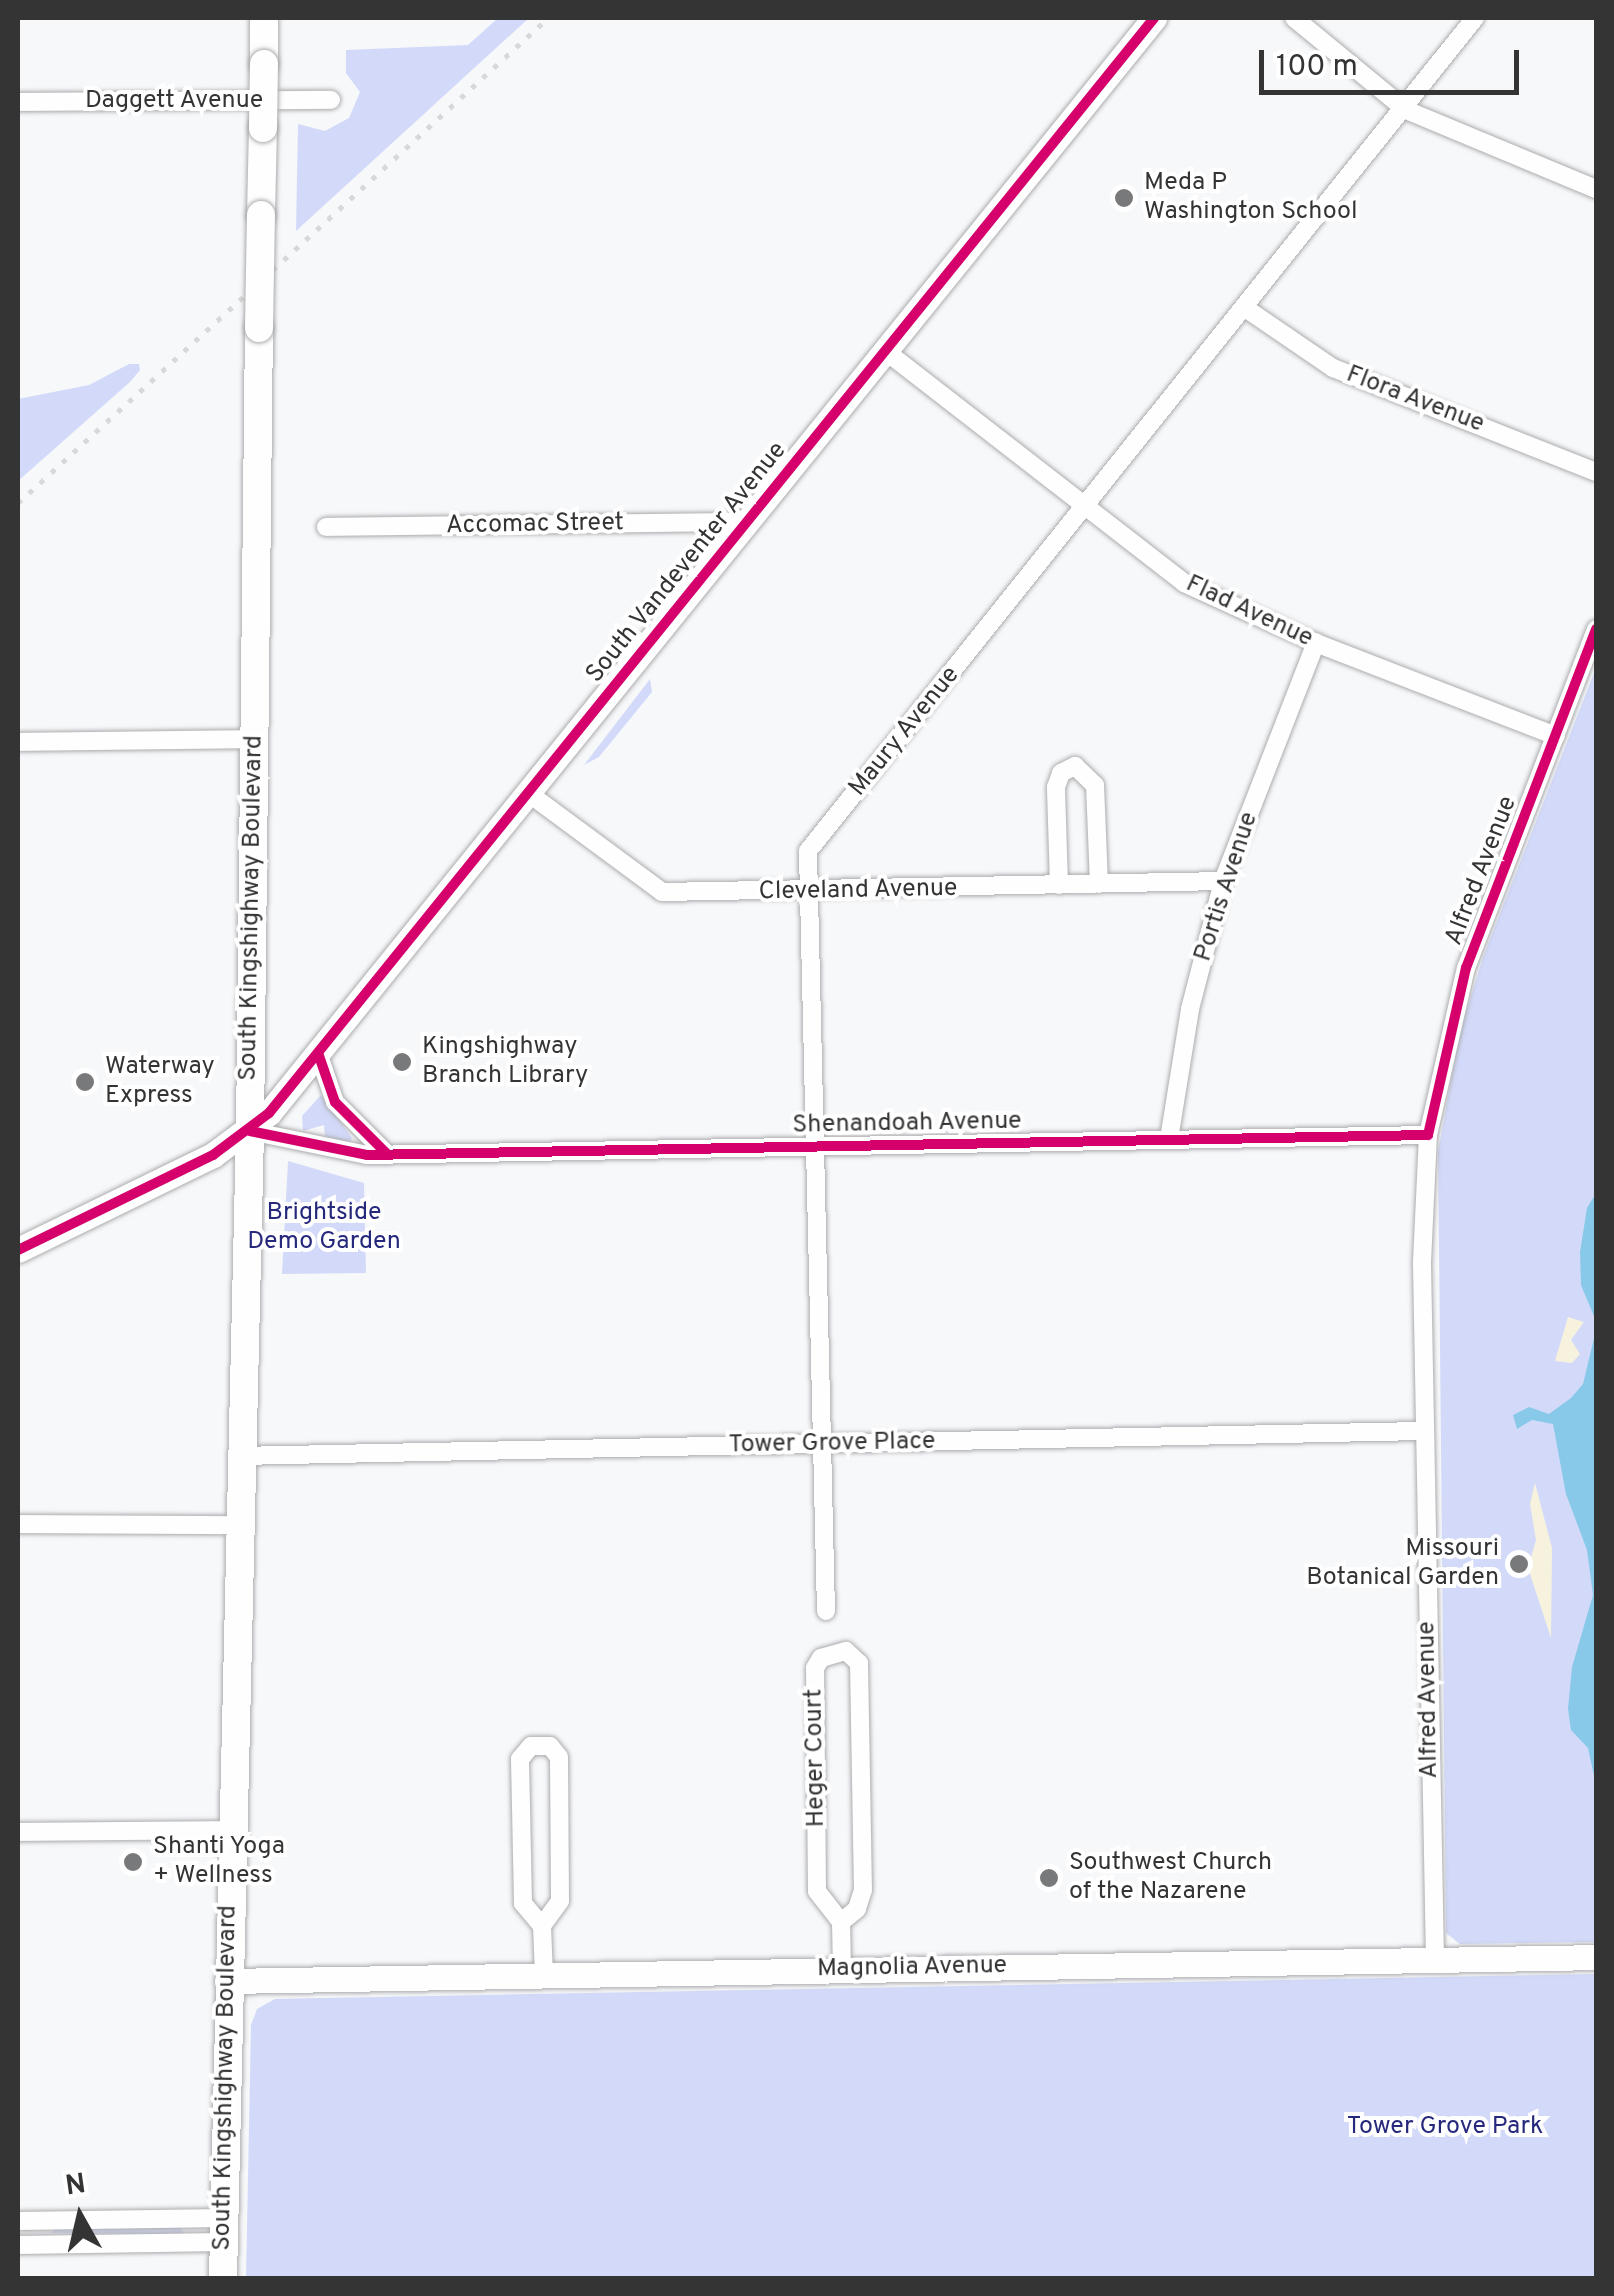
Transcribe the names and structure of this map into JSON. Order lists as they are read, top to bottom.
{
  "streets": {
    "main road": ["South Kingshighway Boulevard"],
    "street": [
      "Daggett Avenue",
      "Flora Avenue",
      "Accomac Street",
      "South Vandeventer Avenue",
      "Flad Avenue",
      "Maury Avenue",
      "Alfred Avenue",
      "Portis Avenue",
      "Cleveland Avenue",
      "Shenandoah Avenue",
      "Tower Grove Place",
      "Heger Court",
      "Magnolia Avenue"
    ]
  },
  "crossings": [
    ["Flora Avenue", "Maury Avenue"],
    ["Accomac Street", "South Vandeventer Avenue"],
    ["South Vandeventer Avenue", "Flad Avenue"],
    ["South Vandeventer Avenue", "Cleveland Avenue"],
    ["South Vandeventer Avenue", "South Kingshighway Boulevard"],
    ["South Vandeventer Avenue", "Shenandoah Avenue"],
    ["Flad Avenue", "Maury Avenue"],
    ["Flad Avenue", "Alfred Avenue"],
    ["Flad Avenue", "Portis Avenue"],
    ["Maury Avenue", "Cleveland Avenue"],
    ["Maury Avenue", "Shenandoah Avenue"],
    ["Maury Avenue", "Tower Grove Place"],
    ["Alfred Avenue", "Shenandoah Avenue"],
    ["Alfred Avenue", "Tower Grove Place"],
    ["Alfred Avenue", "Magnolia Avenue"],
    ["Portis Avenue", "Cleveland Avenue"],
    ["Portis Avenue", "Shenandoah Avenue"],
    ["South Kingshighway Boulevard", "Shenandoah Avenue"],
    ["South Kingshighway Boulevard", "Tower Grove Place"],
    ["South Kingshighway Boulevard", "Magnolia Avenue"],
    ["Heger Court", "Magnolia Avenue"]
  ],
  "parks": ["Brightside Demo Garden", "Tower Grove Park"],
  "places": [
    "Meda P Washington School",
    "Kingshighway Branch Library",
    "Waterway Express",
    "Missouri Botanical Garden",
    "Shanti Yoga + Wellness",
    "Southwest Church of the Nazarene"
  ],
  "scale_bar": "100 m",
  "north": "top"
}
